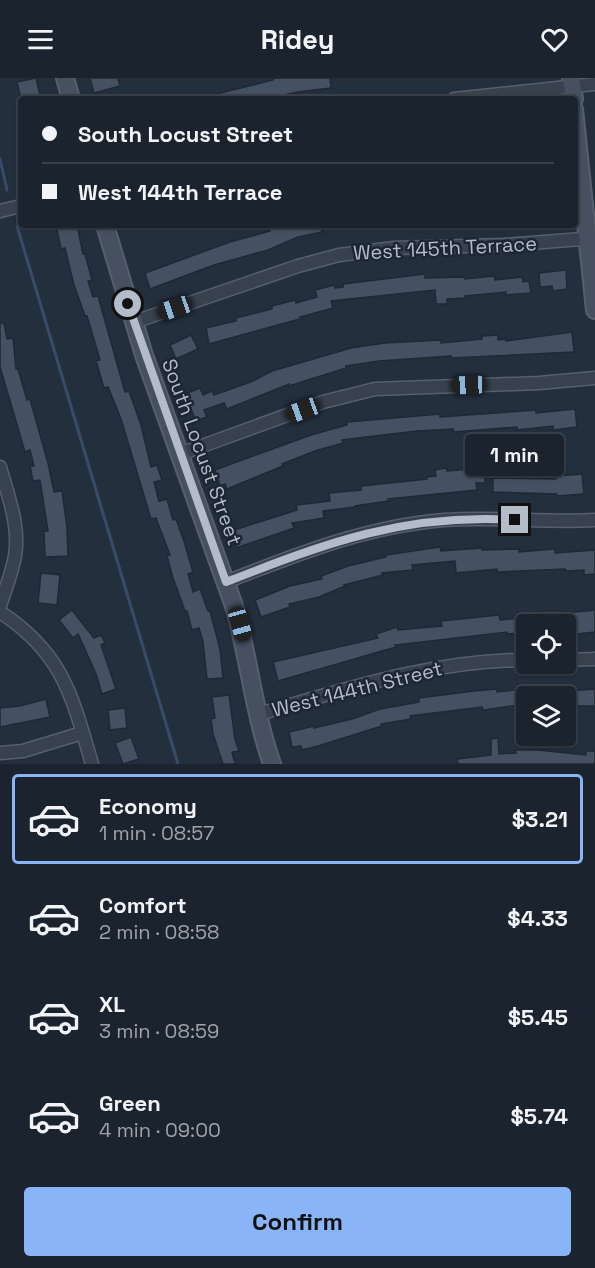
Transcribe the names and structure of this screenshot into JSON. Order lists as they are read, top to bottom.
{
  "streets": {
    "street": ["West 145th Terrace", "South Locust Street", "West 144th Street"]
  },
  "crossings": [
    ["West 145th Terrace", "South Locust Street"],
    ["South Locust Street", "West 144th Street"]
  ],
  "page": {
    "header": "Ridey",
    "banner": ["South Locust Street", "West 144th Terrace"],
    "bubble": "1 min",
    "list": [
      {
        "name": "Economy",
        "note": "1 min · 08:57",
        "value": "$3.21"
      },
      {
        "name": "Comfort",
        "note": "2 min · 08:58",
        "value": "$4.33"
      },
      {
        "name": "XL",
        "note": "3 min · 08:59",
        "value": "$5.45"
      },
      {
        "name": "Green",
        "note": "4 min · 09:00",
        "value": "$5.74"
      }
    ],
    "buttons": "Confirm"
  }
}
